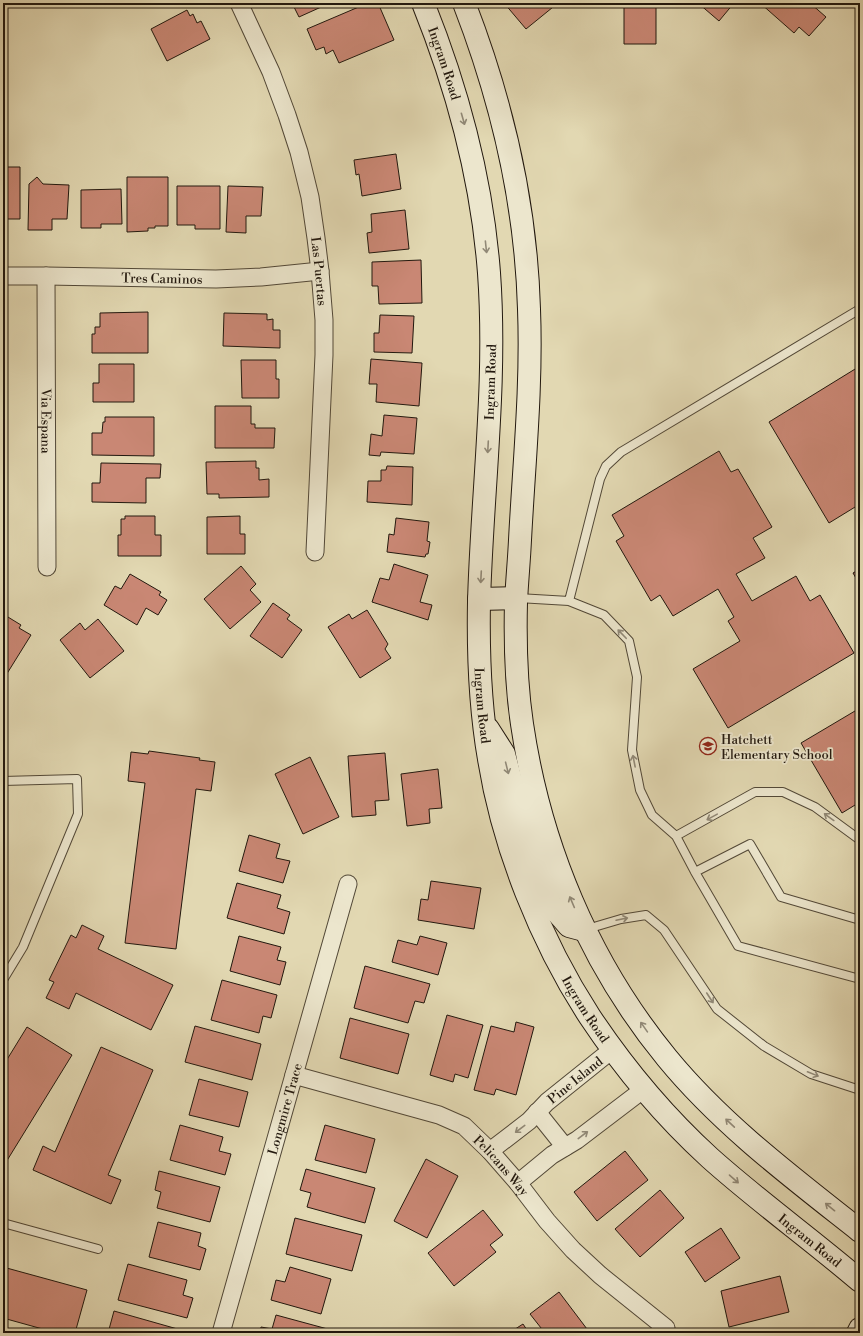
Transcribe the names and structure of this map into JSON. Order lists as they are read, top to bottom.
{
  "streets": {
    "main road": ["Ingram Road"],
    "street": [
      "Las Puertas",
      "Tres Caminos",
      "Via Espana",
      "Pine Island",
      "Longmire Trace",
      "Pelicans Way"
    ]
  },
  "crossings": [
    ["Ingram Road", "Pine Island"],
    ["Las Puertas", "Tres Caminos"],
    ["Tres Caminos", "Via Espana"],
    ["Pine Island", "Pelicans Way"],
    ["Longmire Trace", "Pelicans Way"]
  ],
  "places": {
    "school or university": ["Hatchett Elementary School"]
  }
}
